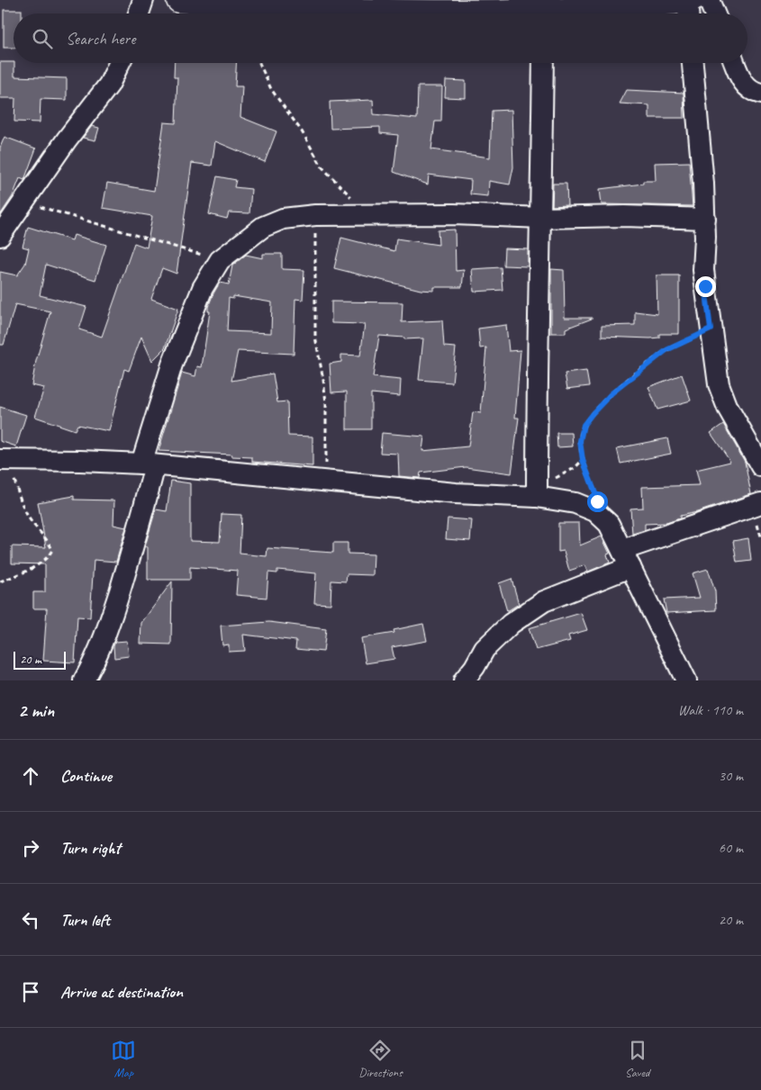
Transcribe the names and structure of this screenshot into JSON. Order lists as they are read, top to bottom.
{
  "scale_bar": "20 m",
  "page": {
    "search": "Search here",
    "scale": "20 m",
    "heading": ["2 min", "Walk · 110 m"],
    "list": [
      ["Continue", "30 m"],
      ["Turn right", "60 m"],
      ["Turn left", "20 m"],
      "Arrive at destination"
    ],
    "nav": ["Map", "Directions", "Saved"]
  }
}
